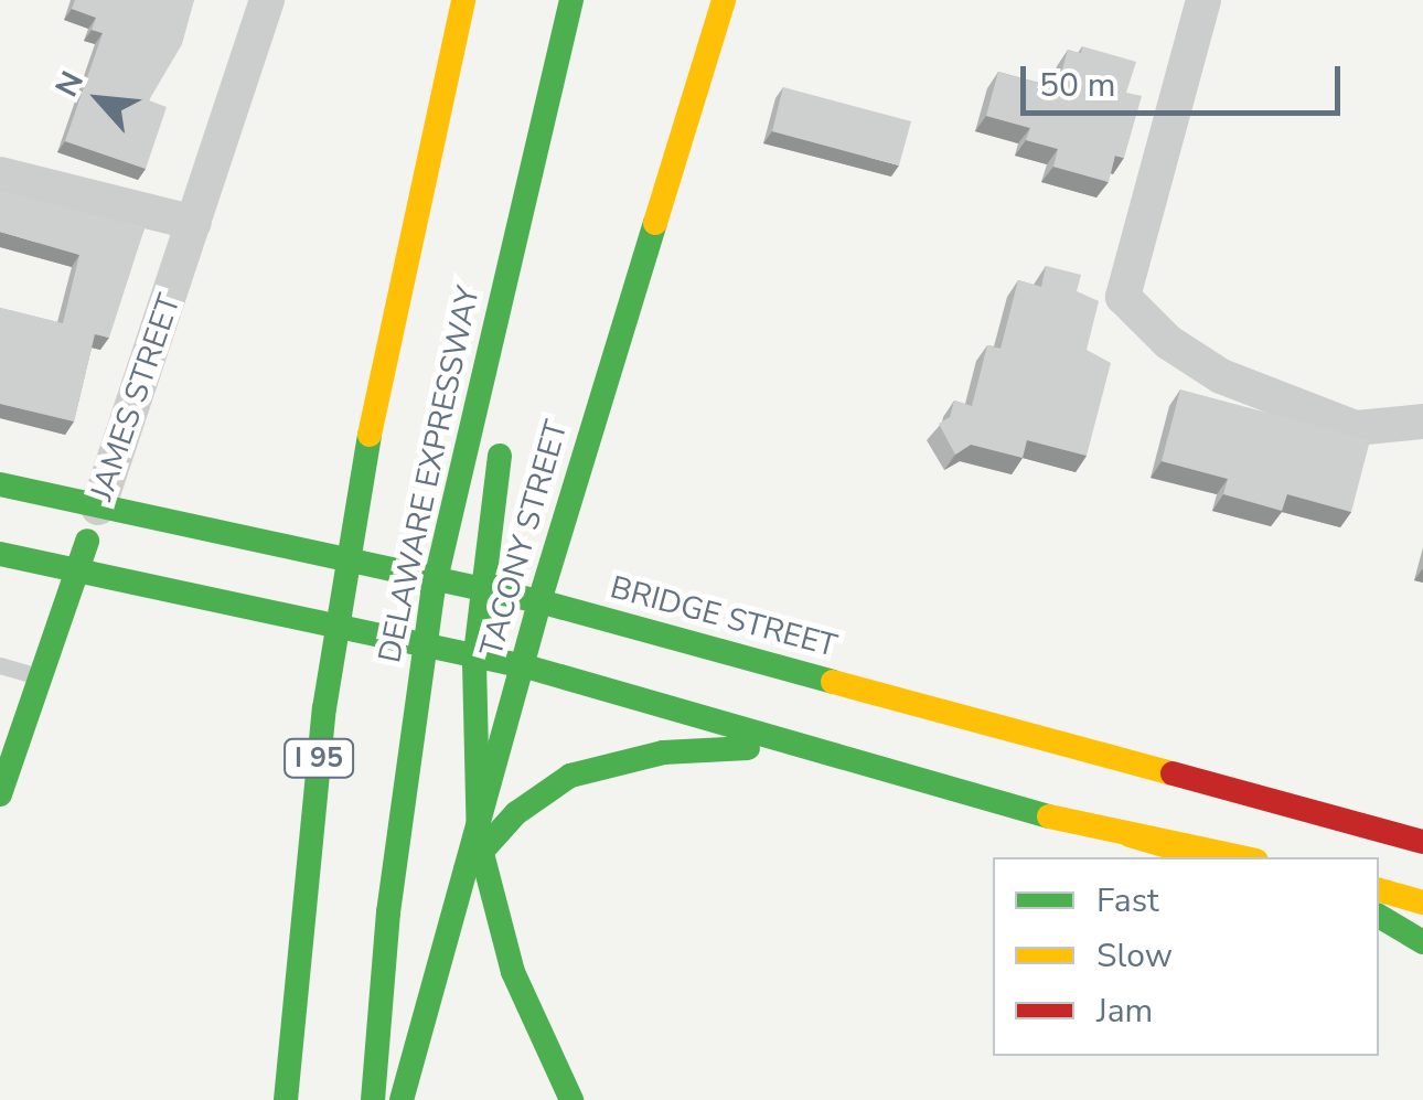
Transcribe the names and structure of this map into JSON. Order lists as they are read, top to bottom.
{
  "streets": {
    "main road": [
      "JAMES STREET",
      "DELAWARE EXPRESSWAY",
      "TACONY STREET",
      "BRIDGE STREET",
      "I 95"
    ]
  },
  "crossings": [
    ["JAMES STREET", "BRIDGE STREET"],
    ["TACONY STREET", "BRIDGE STREET"]
  ],
  "legend": ["Fast", "Slow", "Jam"],
  "scale_bar": "50 m",
  "north": "top left"
}
